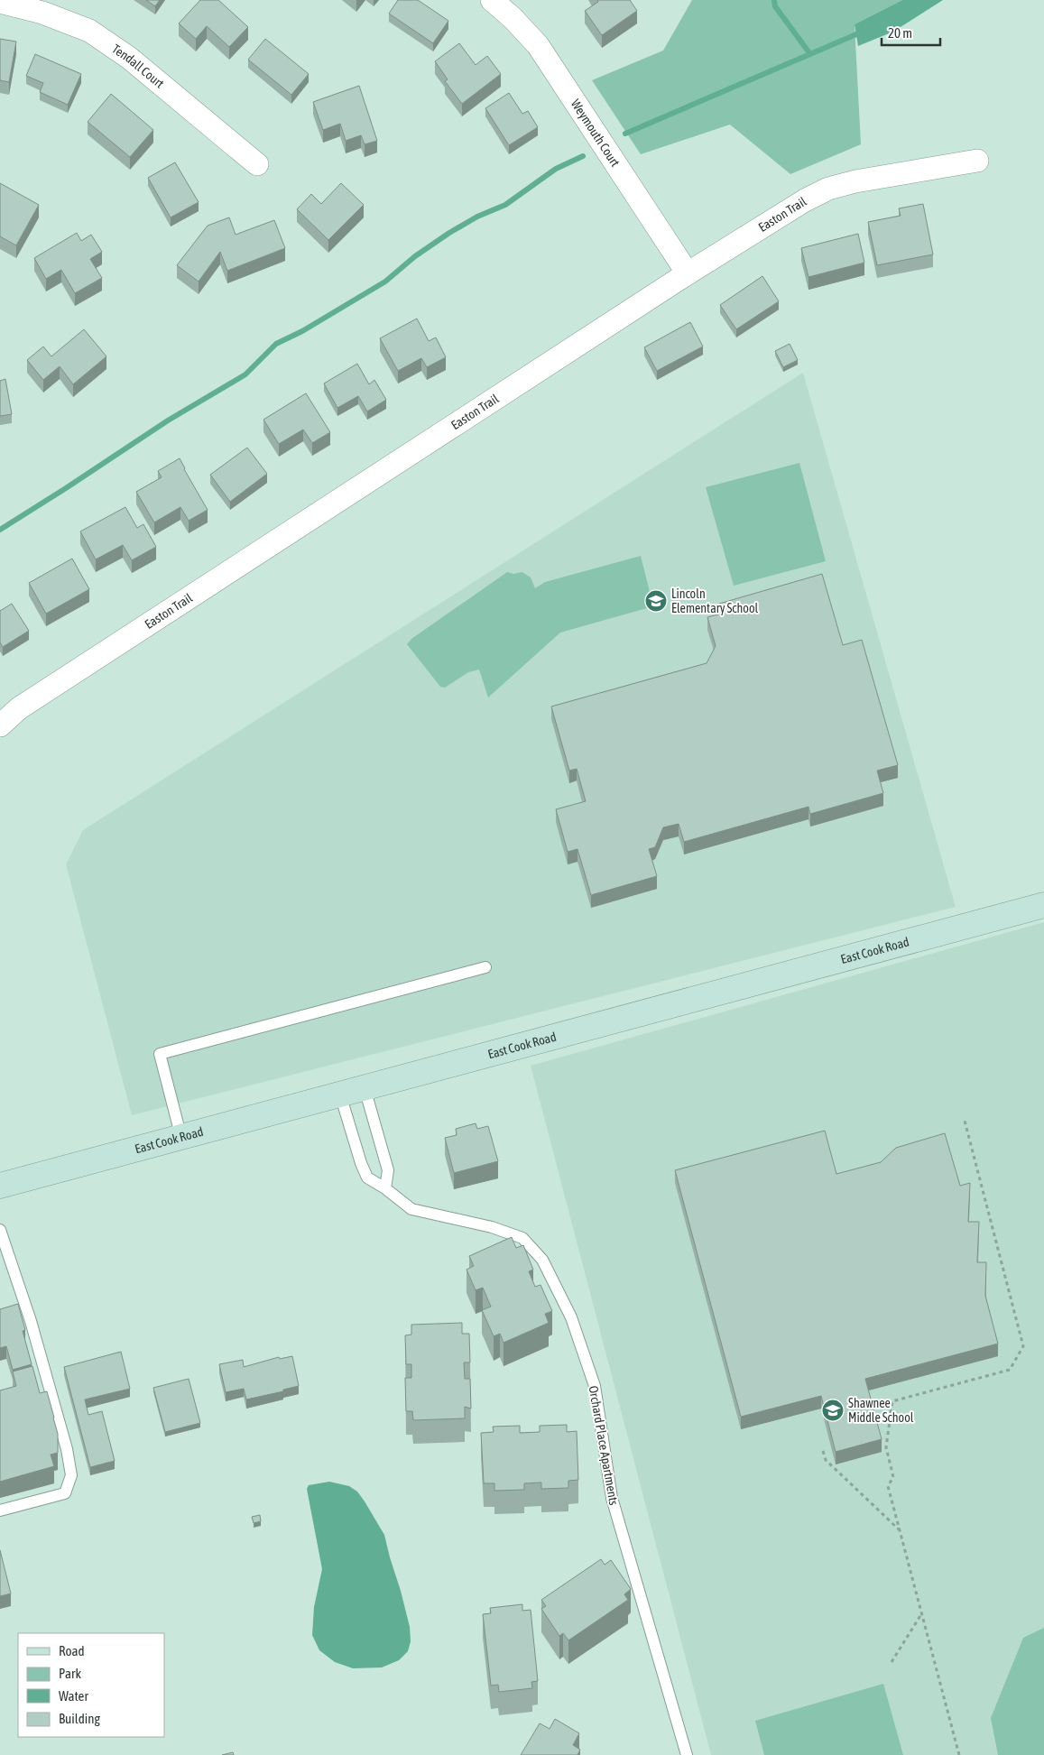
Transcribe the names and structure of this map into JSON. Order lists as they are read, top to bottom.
{
  "streets": {
    "main road": ["East Cook Road"],
    "street": ["Tendall Court", "Weymouth Court", "Easton Trail"],
    "lane": ["Orchard Place Apartments"]
  },
  "crossings": [
    ["Weymouth Court", "Easton Trail"],
    ["East Cook Road", "Orchard Place Apartments"]
  ],
  "places": {
    "school or university": ["Lincoln Elementary School", "Shawnee Middle School"]
  },
  "legend": [
    "Road",
    "Park",
    "Water",
    "Building"
  ],
  "scale_bar": "20 m"
}
